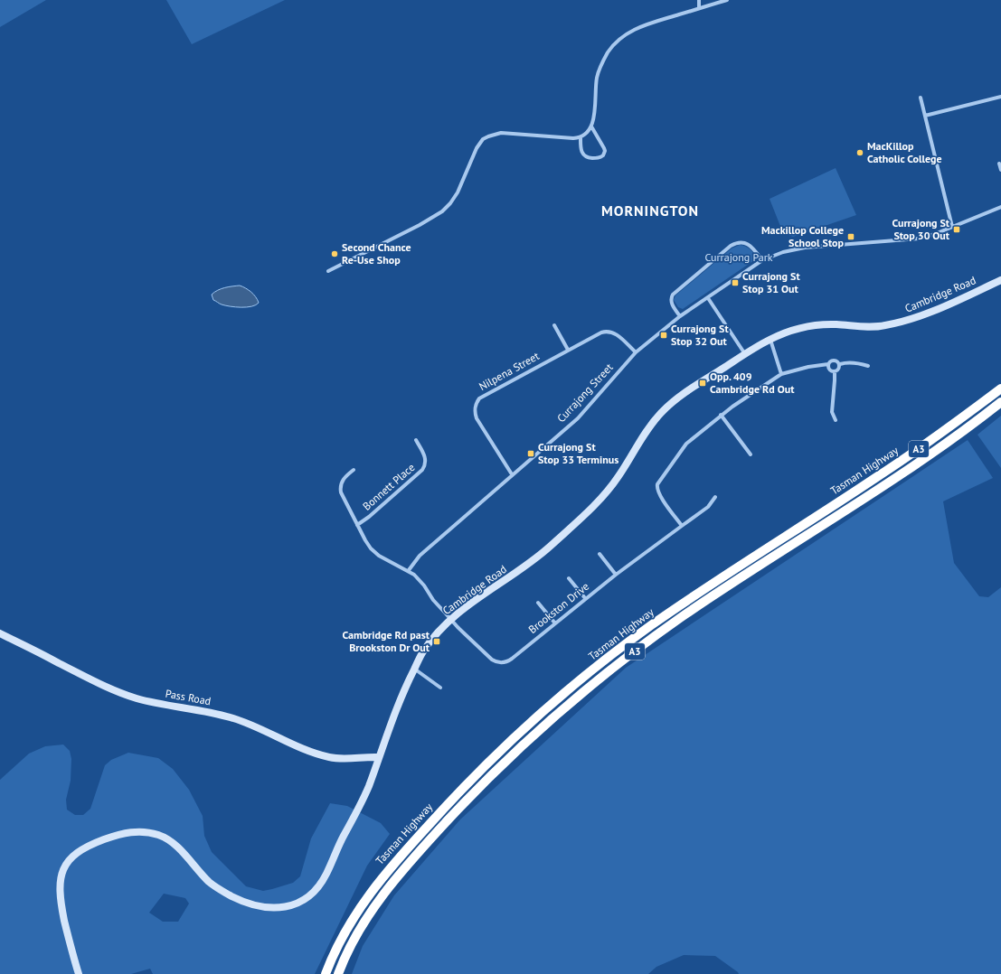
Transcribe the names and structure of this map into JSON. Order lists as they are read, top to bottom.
{
  "streets": {
    "highway": ["A3", "Tasman Highway"],
    "main road": ["Cambridge Road", "Pass Road"],
    "street": [
      "Nilpena Street",
      "Currajong Street",
      "Bonnett Place",
      "Brookston Drive"
    ]
  },
  "crossings": [
    ["Cambridge Road", "Brookston Drive"],
    ["Cambridge Road", "Pass Road"],
    ["Nilpena Street", "Currajong Street"],
    ["Currajong Street", "Brookston Drive"],
    ["Bonnett Place", "Brookston Drive"]
  ],
  "districts": ["MORNINGTON"],
  "parks": ["Currajong Park"],
  "places": {
    "other": ["MacKillop Catholic College", "Second Chance Re-Use Shop"],
    "transit": [
      "Currajong St Stop 30 Out",
      "Mackillop College School Stop",
      "Currajong St Stop 31 Out",
      "Currajong St Stop 32 Out",
      "Opp. 409 Cambridge Rd Out",
      "Currajong St Stop 33 Terminus",
      "Cambridge Rd past Brookston Dr Out"
    ]
  }
}
